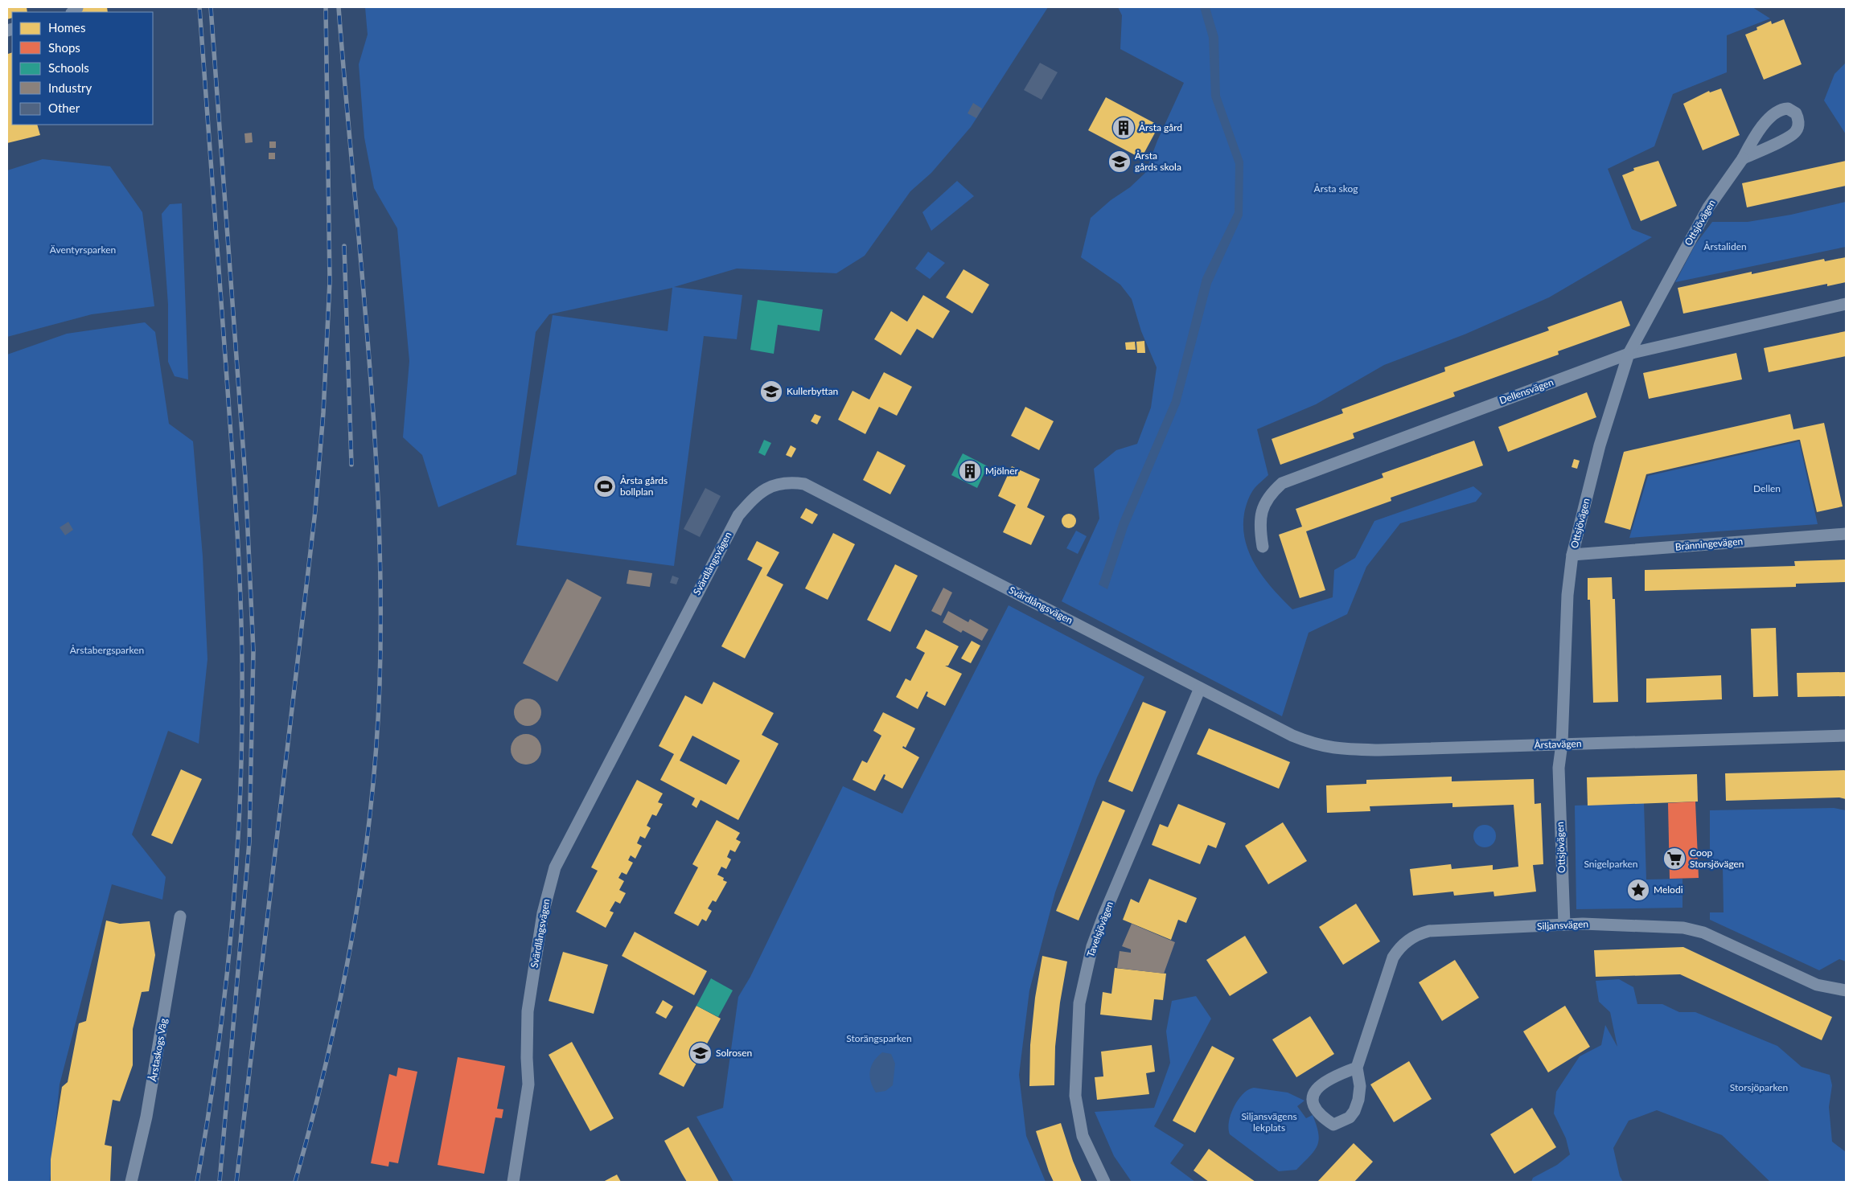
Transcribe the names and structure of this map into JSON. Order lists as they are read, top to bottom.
{
  "streets": {
    "street": [
      "Ottsjövägen",
      "Dellensvägen",
      "Bränningevägen",
      "Svärdlångsvägen",
      "Årstavägen",
      "Siljansvägen",
      "Tavelsjövägen",
      "Årstaskogs Väg"
    ]
  },
  "crossings": [
    ["Ottsjövägen", "Dellensvägen"],
    ["Ottsjövägen", "Bränningevägen"],
    ["Ottsjövägen", "Årstavägen"],
    ["Ottsjövägen", "Siljansvägen"],
    ["Svärdlångsvägen", "Årstavägen"],
    ["Svärdlångsvägen", "Tavelsjövägen"]
  ],
  "parks": [
    "Årsta skog",
    "Årstaliden",
    "Äventyrsparken",
    "Dellen",
    "Årstabergsparken",
    "Snigelparken",
    "Storängsparken",
    "Storsjöparken",
    "Siljansvägens lekplats"
  ],
  "places": {
    "building": ["Årsta gård", "Mjölner"],
    "school or university": ["Årsta gårds skola", "Kullerbyttan", "Solrosen"],
    "sports": ["Årsta gårds bollplan"],
    "supermarket": ["Coop Storsjövägen"],
    "place": ["Melodi"]
  },
  "legend": [
    "Homes",
    "Shops",
    "Schools",
    "Industry",
    "Other"
  ]
}
